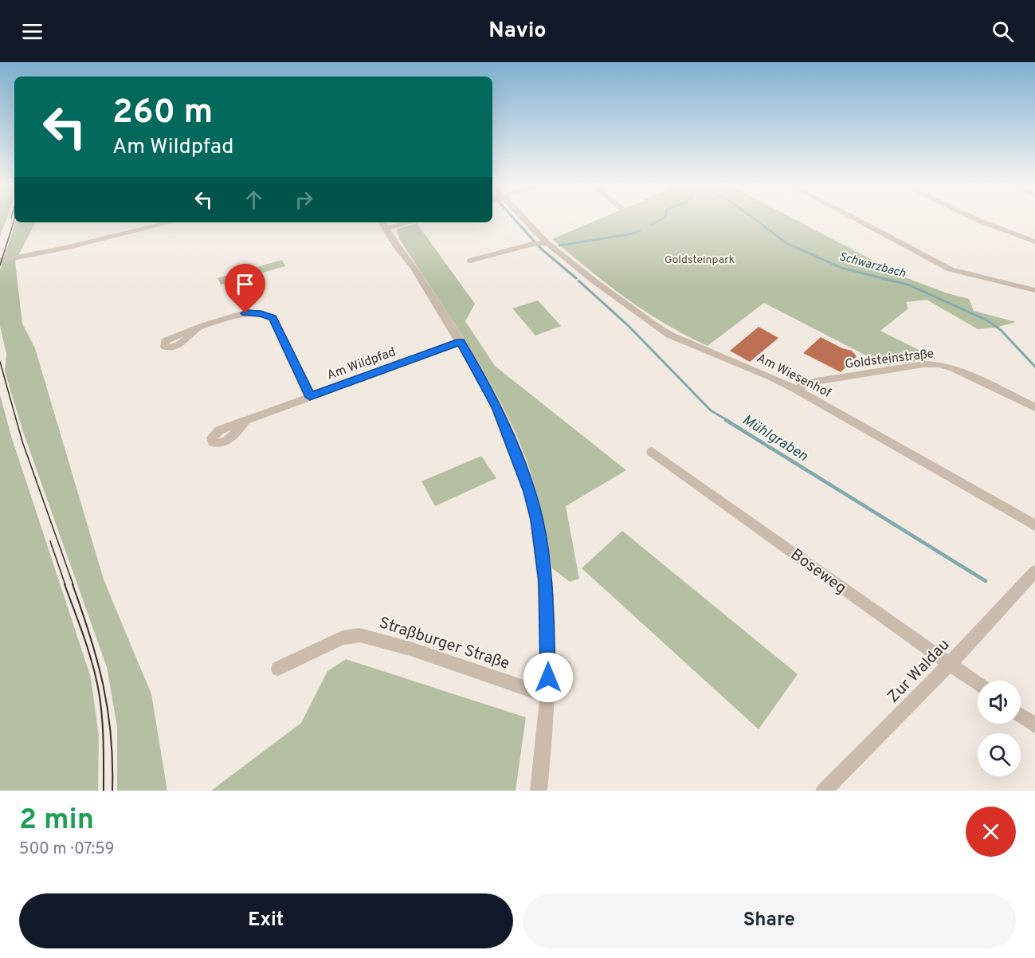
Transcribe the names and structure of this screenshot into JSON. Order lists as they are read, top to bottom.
{
  "streets": {
    "street": [
      "Goldsteinstraße",
      "Am Wildpfad",
      "Am Wiesenhof",
      "Boseweg",
      "Straßburger Straße",
      "Zur Waldau"
    ]
  },
  "crossings": [
    ["Goldsteinstraße", "Am Wiesenhof"],
    ["Boseweg", "Zur Waldau"]
  ],
  "water": ["Schwarzbach", "Mühlgraben"],
  "parks": ["Goldsteinpark"],
  "page": {
    "header": "Navio",
    "turn": ["260 m", "Am Wildpfad"],
    "heading": ["2 min", "500 m · 07:59"],
    "buttons": ["Exit", "Share"]
  }
}
